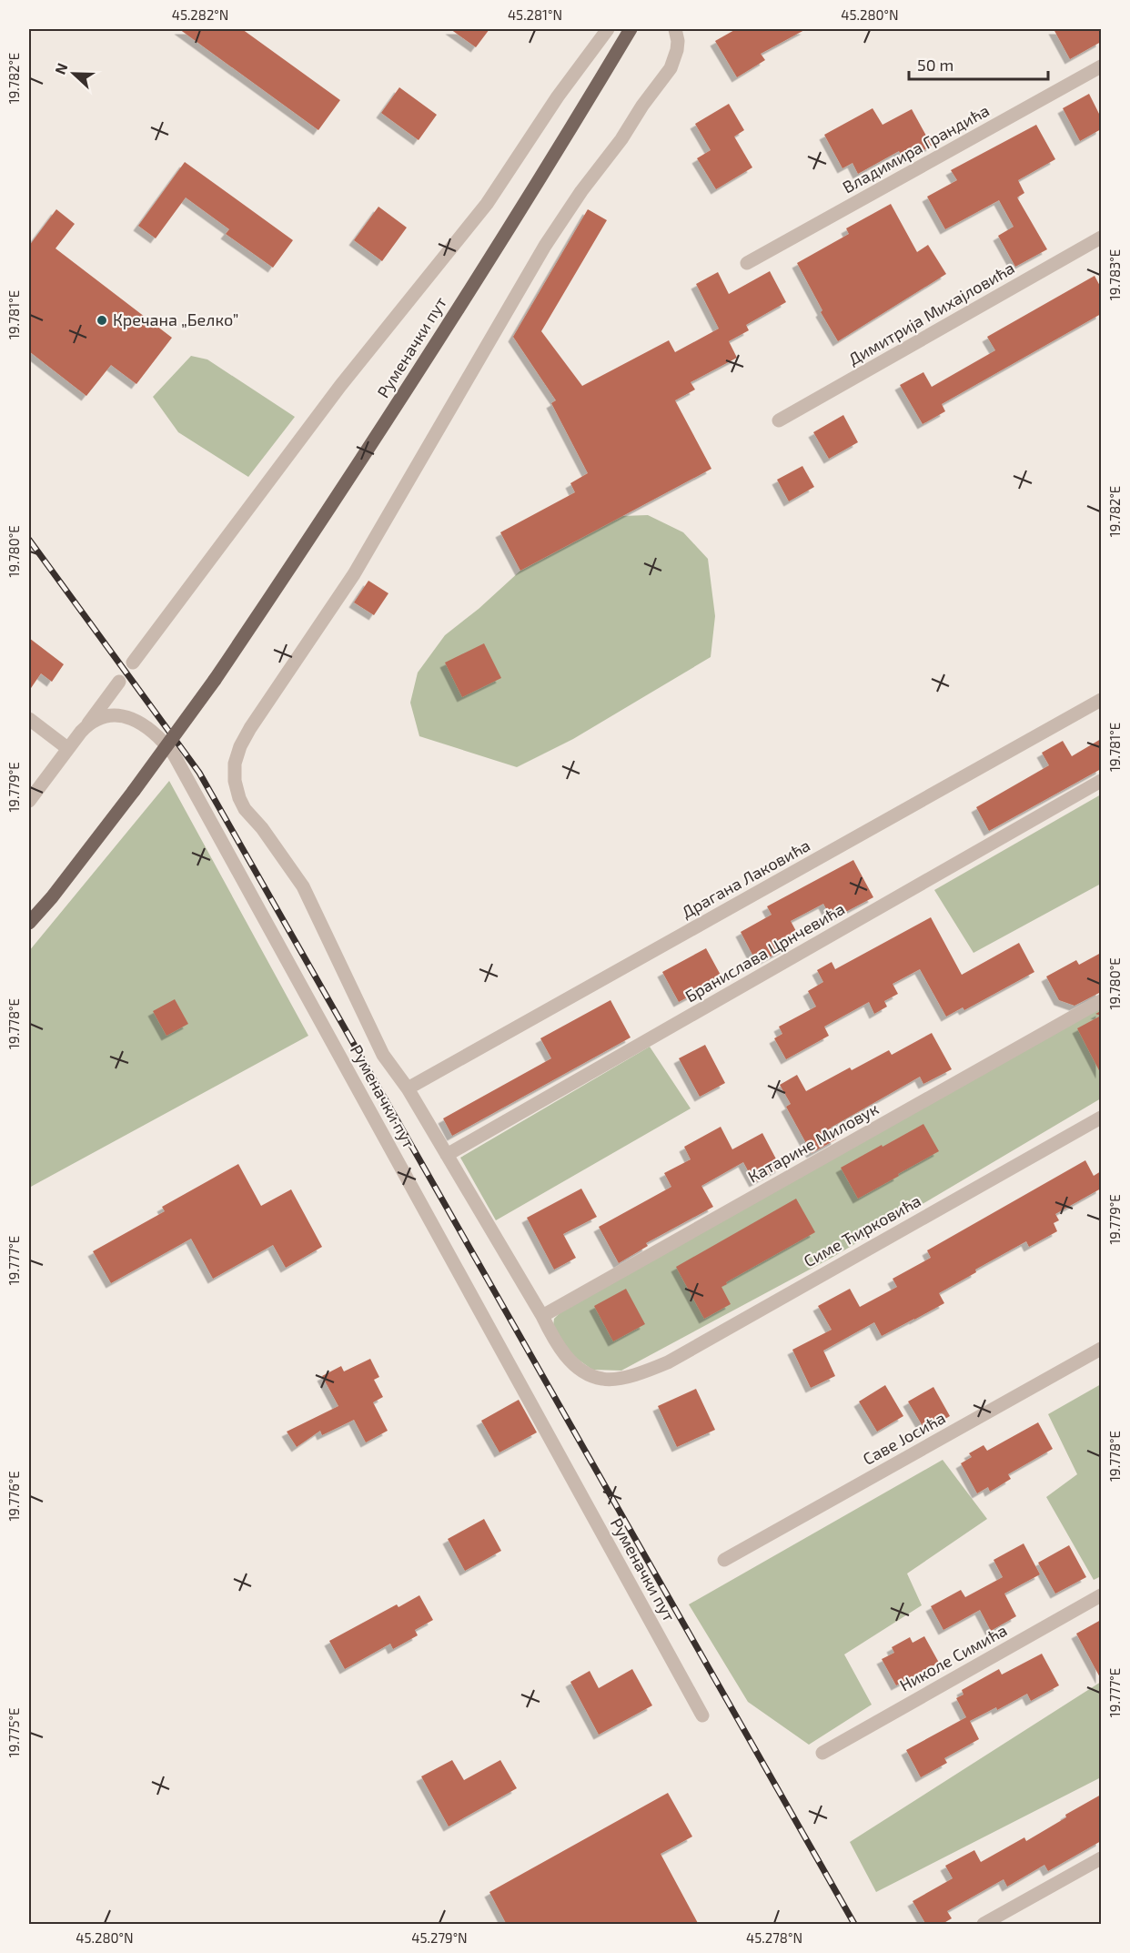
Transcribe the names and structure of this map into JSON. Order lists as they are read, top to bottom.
{
  "streets": {
    "main road": ["Руменачки пут"],
    "street": [
      "Владимира Грандића",
      "Димитрија Михајловића",
      "Драгана Лаковића",
      "Бранислава Црнчевића",
      "Катарине Миловук",
      "Симе Ћирковића",
      "Саве Јосића",
      "Николе Симића"
    ]
  },
  "crossings": [
    ["Драгана Лаковића", "Симе Ћирковића"],
    ["Бранислава Црнчевића", "Симе Ћирковића"],
    ["Катарине Миловук", "Симе Ћирковића"]
  ],
  "places": ["Кречана „Белко”"],
  "scale_bar": "50 m",
  "north": "left",
  "coordinates": [
    "45.282°N",
    "45.281°N",
    "45.280°N",
    "19.782°E",
    "19.783°E",
    "19.781°E",
    "19.780°E",
    "19.779°E",
    "19.778°E",
    "19.777°E",
    "19.776°E",
    "19.775°E",
    "45.279°N",
    "45.278°N"
  ]
}
